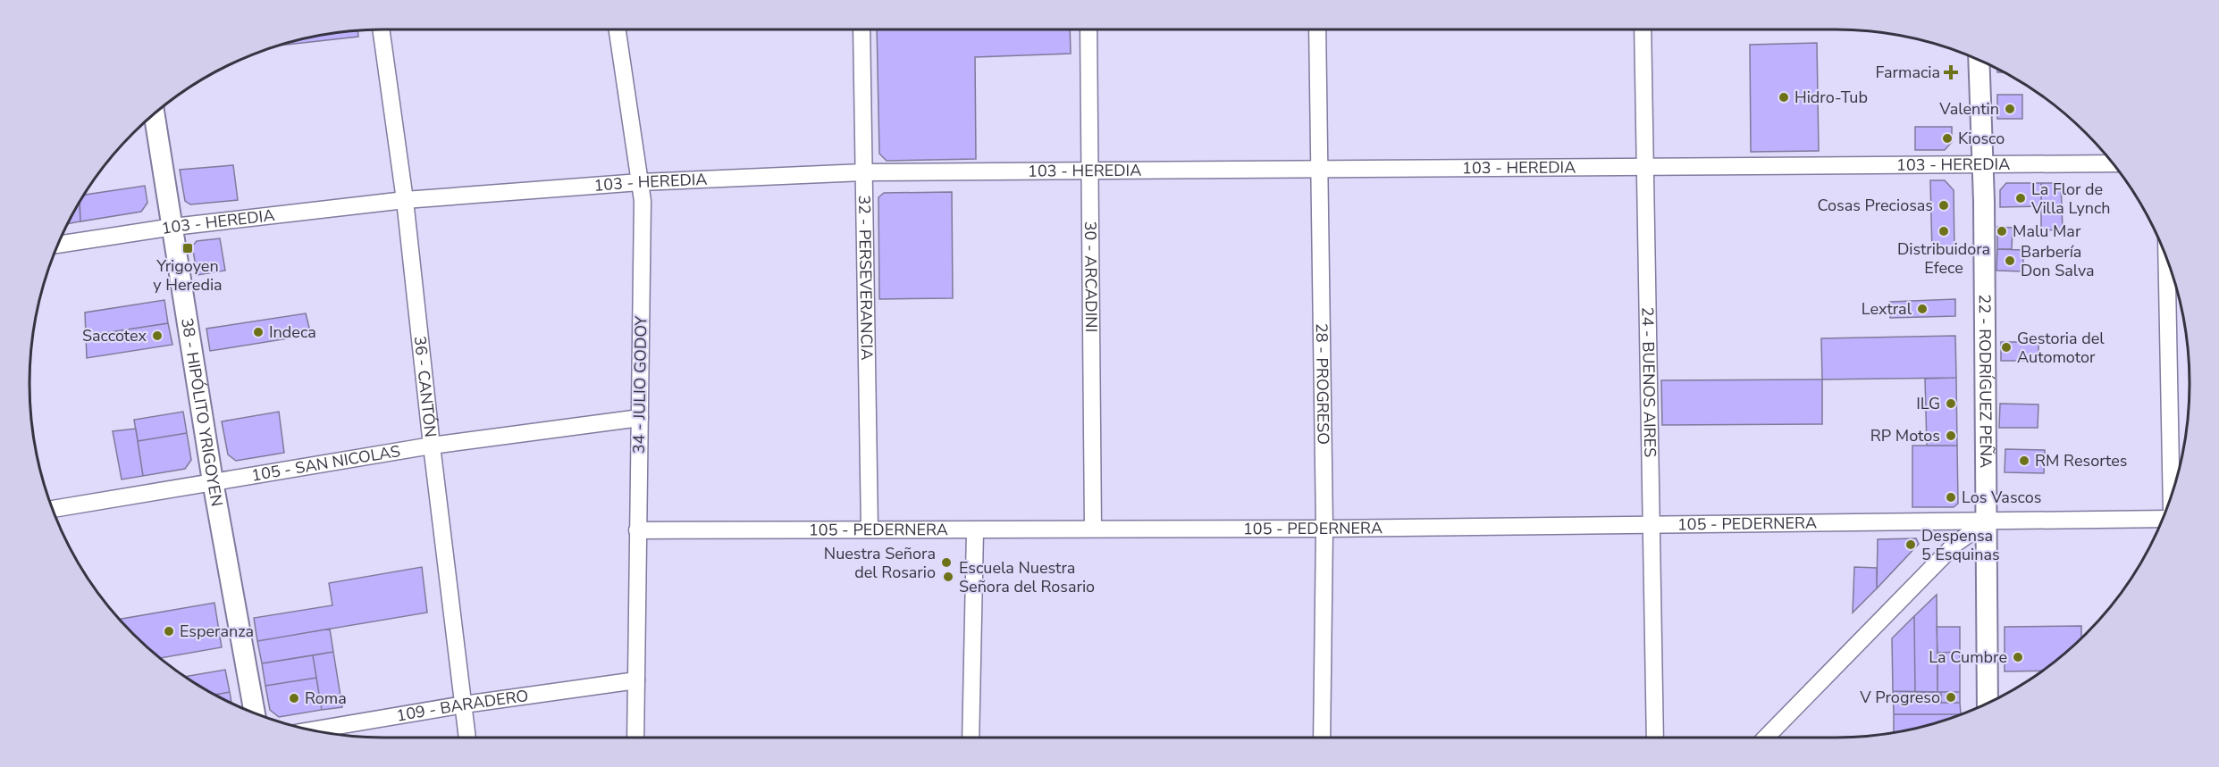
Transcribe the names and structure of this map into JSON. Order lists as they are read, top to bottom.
{
  "streets": {
    "street": [
      "103 - HEREDIA",
      "30 - ARCADINI",
      "32 - PERSEVERANCIA",
      "22 - RODRÍGUEZ PEÑA",
      "24 - BUENOS AIRES",
      "28 - PROGRESO",
      "34 - JULIO GODOY",
      "36 - CANTÓN",
      "38 - HIPÓLITO YRIGOYEN",
      "105 - SAN NICOLAS",
      "105 - PEDERNERA",
      "109 - BARADERO"
    ]
  },
  "crossings": [
    ["103 - HEREDIA", "30 - ARCADINI"],
    ["103 - HEREDIA", "32 - PERSEVERANCIA"],
    ["103 - HEREDIA", "22 - RODRÍGUEZ PEÑA"],
    ["103 - HEREDIA", "24 - BUENOS AIRES"],
    ["103 - HEREDIA", "28 - PROGRESO"],
    ["103 - HEREDIA", "34 - JULIO GODOY"],
    ["103 - HEREDIA", "36 - CANTÓN"],
    ["103 - HEREDIA", "38 - HIPÓLITO YRIGOYEN"],
    ["30 - ARCADINI", "105 - PEDERNERA"],
    ["32 - PERSEVERANCIA", "105 - PEDERNERA"],
    ["22 - RODRÍGUEZ PEÑA", "105 - PEDERNERA"],
    ["24 - BUENOS AIRES", "105 - PEDERNERA"],
    ["28 - PROGRESO", "105 - PEDERNERA"],
    ["34 - JULIO GODOY", "105 - SAN NICOLAS"],
    ["34 - JULIO GODOY", "105 - PEDERNERA"],
    ["34 - JULIO GODOY", "109 - BARADERO"],
    ["36 - CANTÓN", "105 - SAN NICOLAS"],
    ["36 - CANTÓN", "109 - BARADERO"],
    ["38 - HIPÓLITO YRIGOYEN", "105 - SAN NICOLAS"]
  ],
  "places": {
    "health": ["Farmacia"],
    "other": [
      "Hidro-Tub",
      "Valentin",
      "Kiosco",
      "La Flor de Villa Lynch",
      "Cosas Preciosas",
      "Distribuidora Efece",
      "Malu Mar",
      "Barbería Don Salva",
      "Lextral",
      "Indeca",
      "Saccotex",
      "Gestoria del Automotor",
      "ILG",
      "RP Motos",
      "RM Resortes",
      "Los Vascos",
      "Despensa 5 Esquinas",
      "Nuestra Señora del Rosario",
      "Escuela Nuestra Señora del Rosario",
      "Esperanza",
      "La Cumbre",
      "V Progreso",
      "Roma"
    ],
    "transit": ["Yrigoyen y Heredia"]
  }
}
